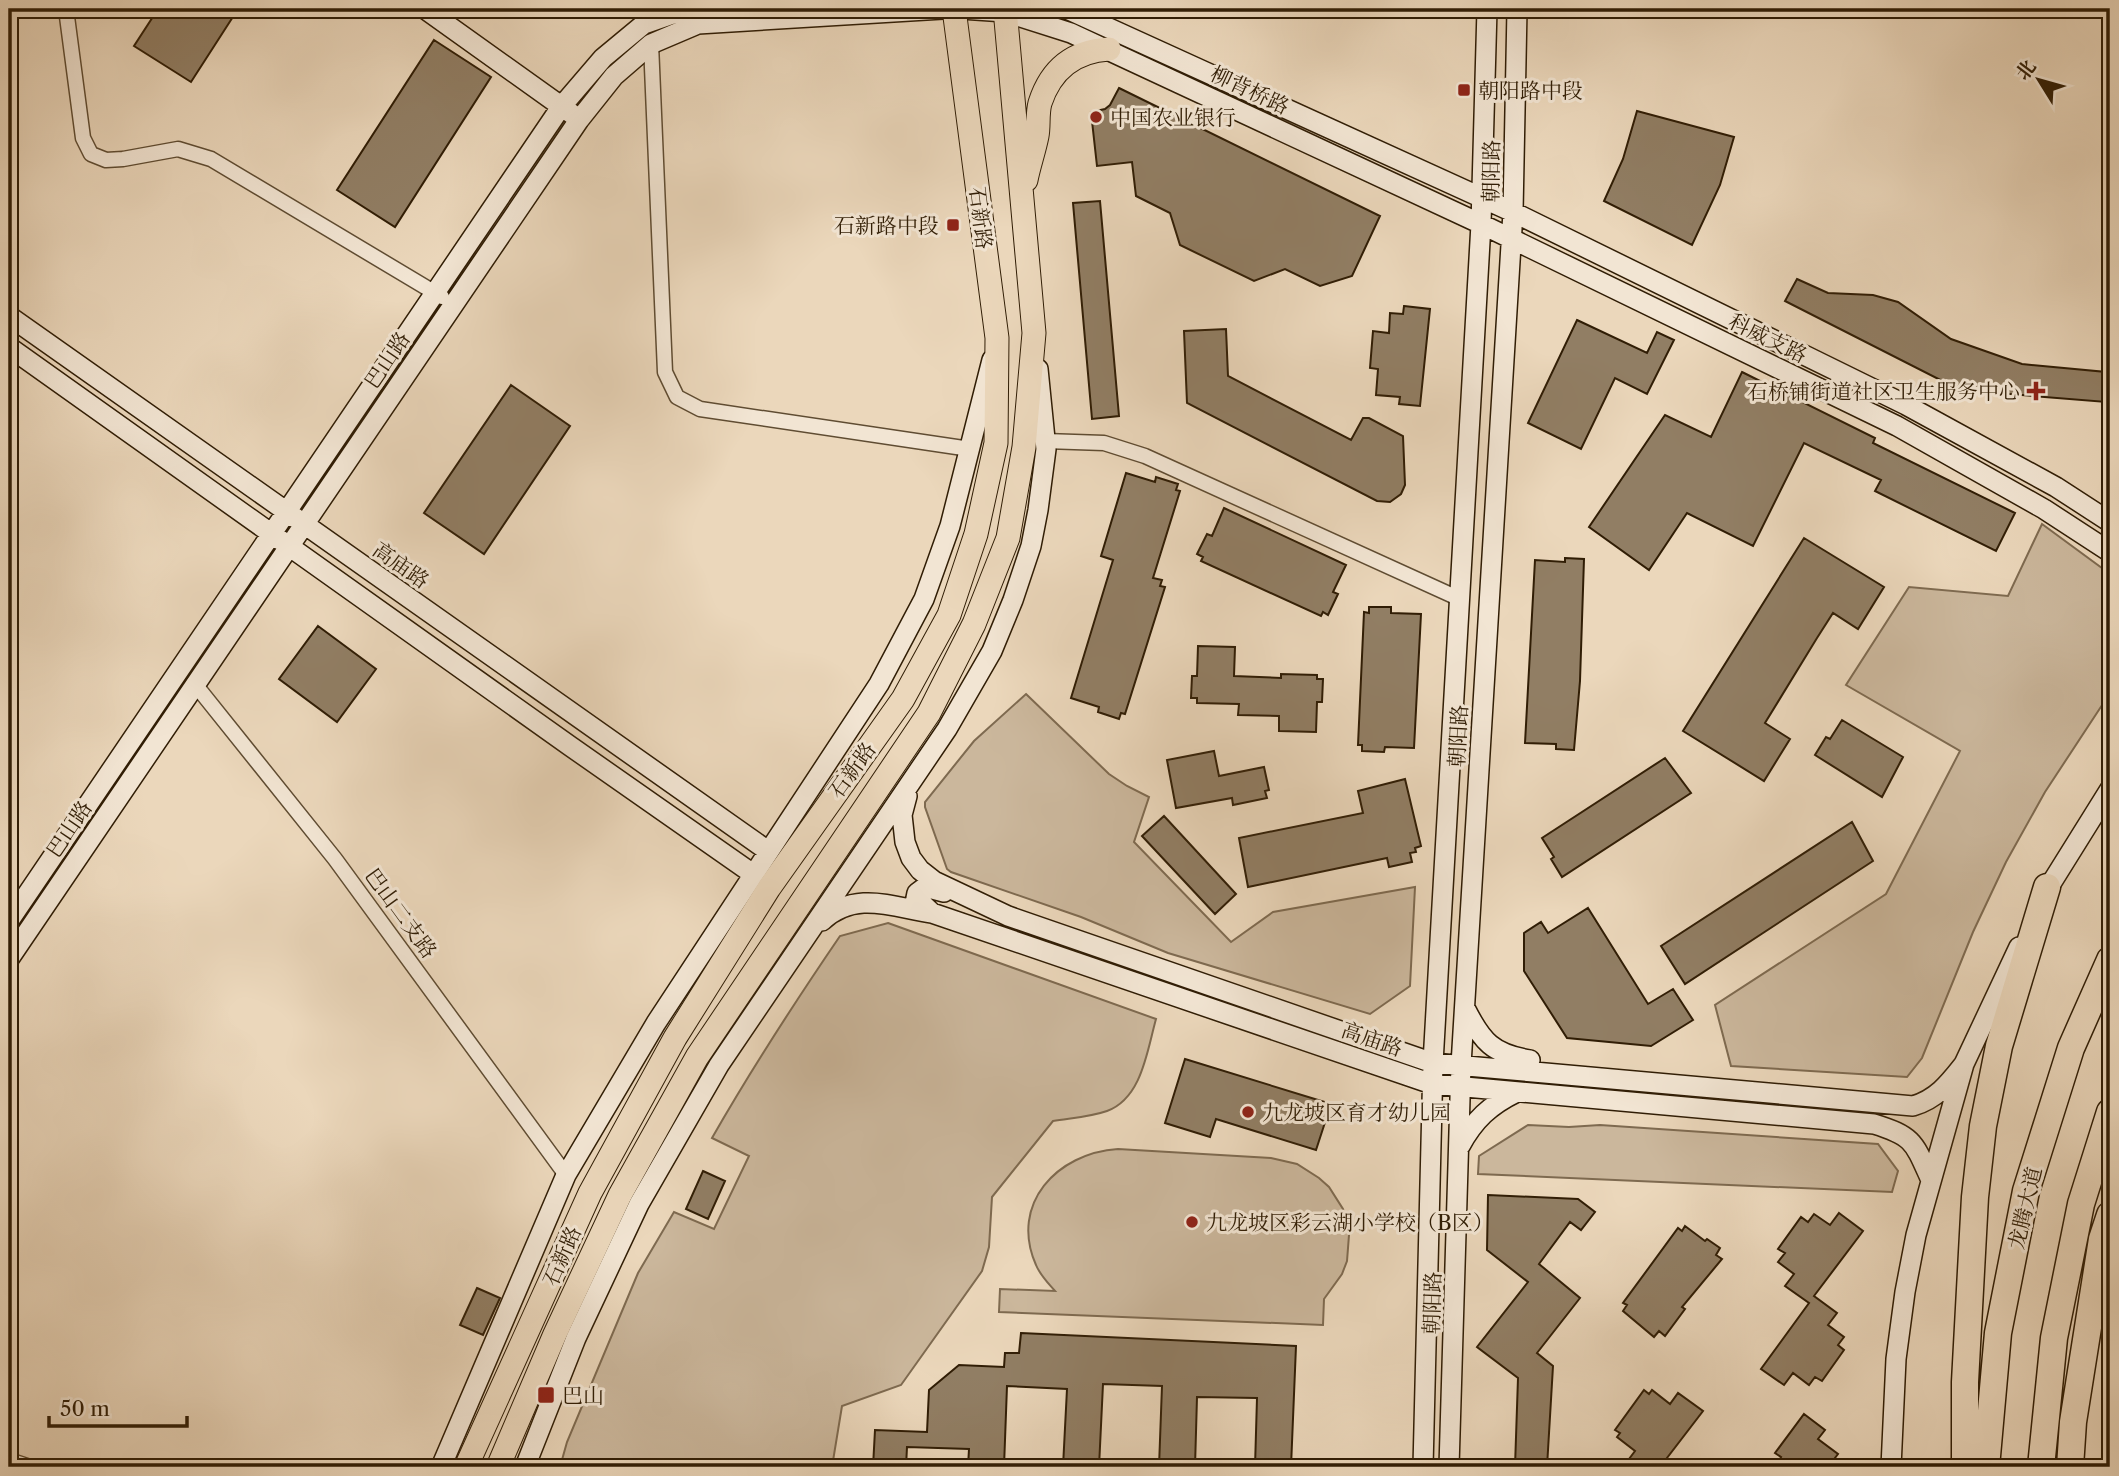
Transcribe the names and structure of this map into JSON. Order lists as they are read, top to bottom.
{
  "streets": {
    "highway": ["龙腾大道"],
    "main road": ["石新路"],
    "street": [
      "柳背桥路",
      "朝阳路",
      "科威支路",
      "巴山路",
      "高庙路",
      "巴山二支路"
    ]
  },
  "crossings": [
    ["柳背桥路", "朝阳路"],
    ["柳背桥路", "石新路"],
    ["柳背桥路", "科威支路"],
    ["朝阳路", "科威支路"],
    ["朝阳路", "高庙路"],
    ["巴山路", "高庙路"],
    ["巴山路", "巴山二支路"]
  ],
  "places": {
    "transit": ["朝阳路中段", "石新路中段", "巴山"],
    "other": ["中国农业银行", "九龙坡区育才幼儿园", "九龙坡区彩云湖小学校（B区）"],
    "health": ["石桥铺街道社区卫生服务中心"]
  },
  "scale_bar": "50 m",
  "north": "top left"
}
